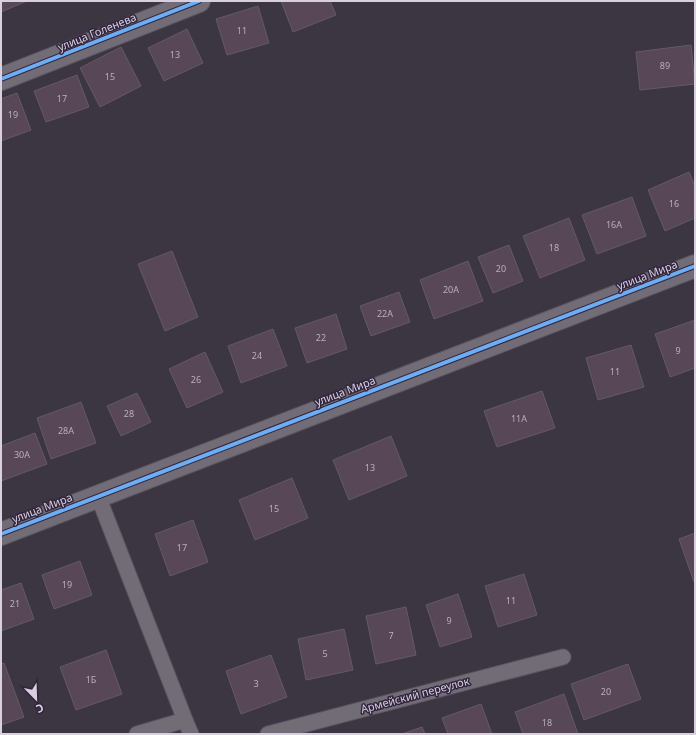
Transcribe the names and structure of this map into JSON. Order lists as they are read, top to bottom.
{
  "streets": {
    "street": ["улица Голенева", "улица Мира"],
    "lane": ["Армейский переулок"]
  },
  "house_numbers": [
    "11",
    "13",
    "89",
    "15",
    "17",
    "19",
    "16",
    "16А",
    "18",
    "20",
    "20А",
    "22А",
    "22",
    "9",
    "24",
    "11",
    "26",
    "28",
    "11А",
    "28А",
    "30А",
    "13",
    "15",
    "17",
    "19",
    "11",
    "21",
    "9",
    "7",
    "5",
    "1Б",
    "3",
    "20",
    "18"
  ],
  "north": "bottom right"
}
